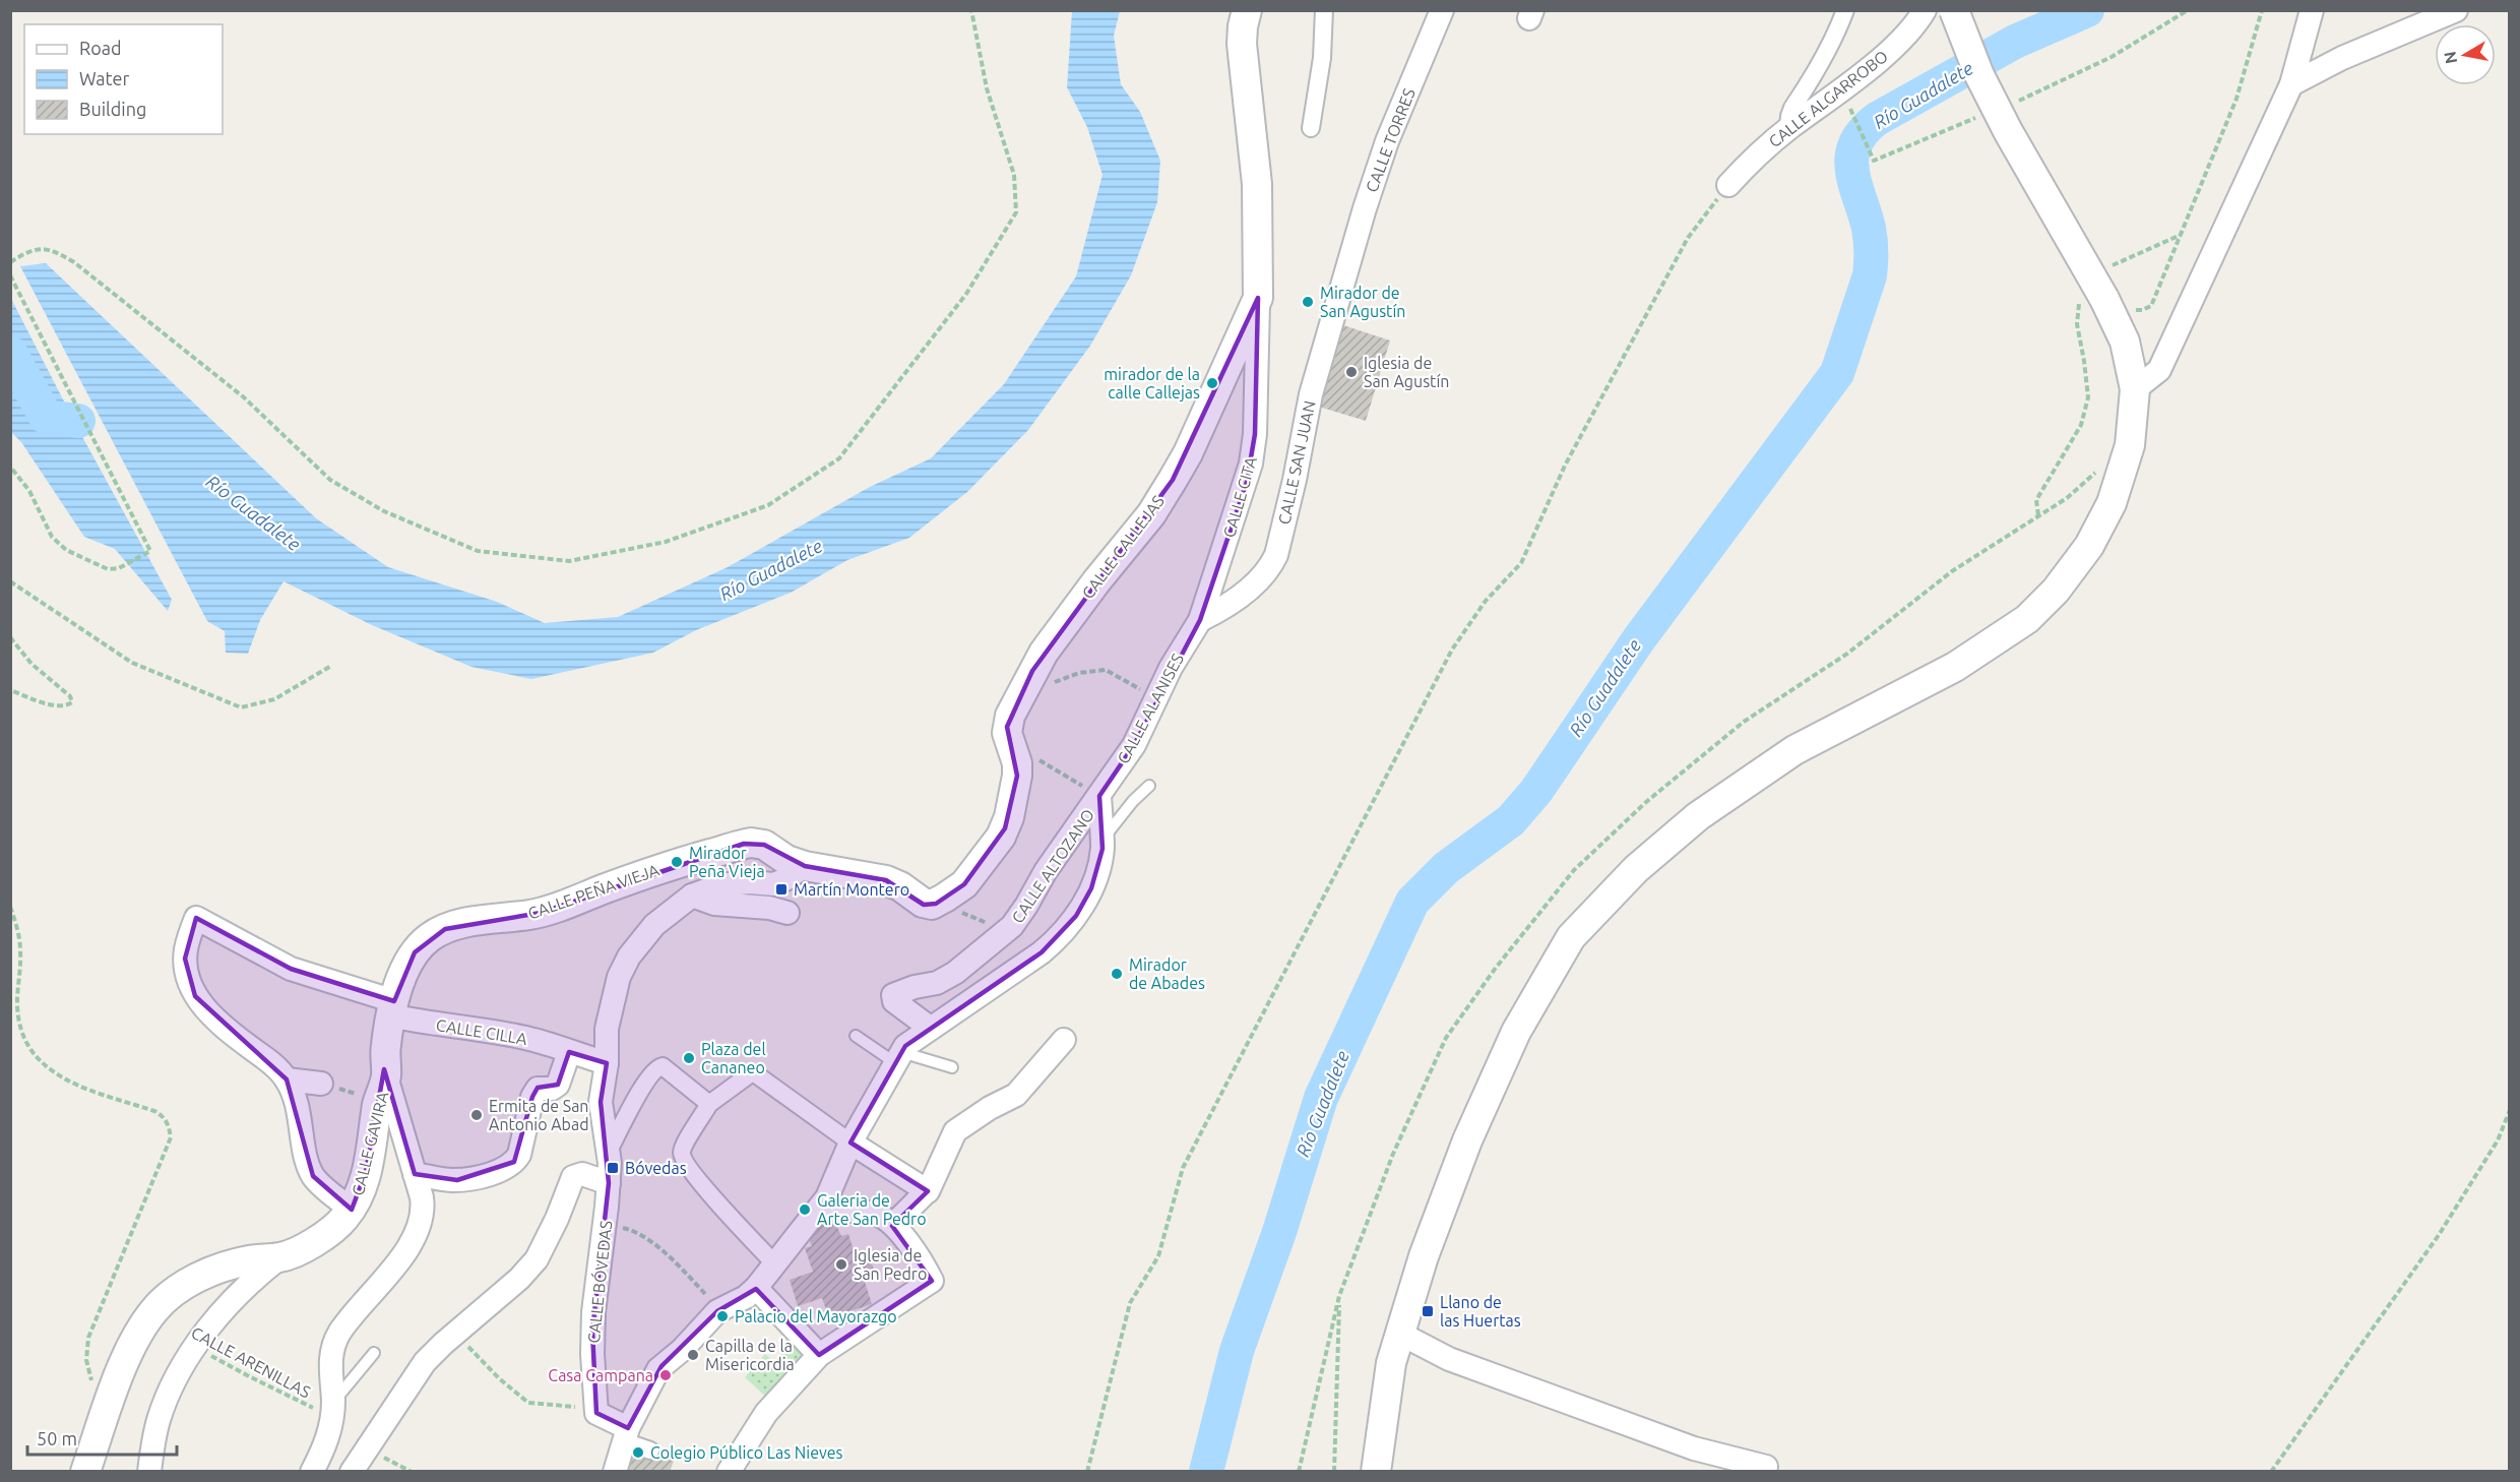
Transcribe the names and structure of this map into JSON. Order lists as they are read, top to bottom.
{
  "streets": {
    "street": [
      "CALLE ALGARROBO",
      "CALLE TORRES",
      "CALLE SAN JUAN",
      "CALLE CITA",
      "CALLE CALLEJAS",
      "CALLE ALANISES",
      "CALLE ALTOZANO",
      "CALLE PEÑA VIEJA",
      "CALLE CILLA",
      "CALLE GAVIRA",
      "CALLE BÓVEDAS"
    ],
    "path": ["CALLE ARENILLAS"]
  },
  "crossings": [
    ["CALLE TORRES", "CALLE SAN JUAN"],
    ["CALLE SAN JUAN", "CALLE CITA"],
    ["CALLE SAN JUAN", "CALLE ALANISES"],
    ["CALLE CITA", "CALLE CALLEJAS"],
    ["CALLE CITA", "CALLE ALANISES"],
    ["CALLE CALLEJAS", "CALLE ALTOZANO"],
    ["CALLE CALLEJAS", "CALLE PEÑA VIEJA"],
    ["CALLE ALANISES", "CALLE ALTOZANO"],
    ["CALLE ALTOZANO", "CALLE PEÑA VIEJA"],
    ["CALLE PEÑA VIEJA", "CALLE CILLA"],
    ["CALLE PEÑA VIEJA", "CALLE GAVIRA"],
    ["CALLE PEÑA VIEJA", "CALLE BÓVEDAS"],
    ["CALLE CILLA", "CALLE BÓVEDAS"]
  ],
  "water": ["Río Guadalete"],
  "places": {
    "other": [
      "Mirador de San Agustín",
      "Iglesia de San Agustín",
      "mirador de la calle Callejas",
      "Mirador Peña Vieja",
      "Mirador de Abades",
      "Plaza del Cananeo",
      "Ermita de San Antonio Abad",
      "Galeria de Arte San Pedro",
      "Iglesia de San Pedro",
      "Palacio del Mayorazgo",
      "Capilla de la Misericordia",
      "Casa Campana",
      "Colegio Público Las Nieves"
    ],
    "transit": ["Martín Montero", "Bóvedas", "Llano de las Huertas"]
  },
  "legend": ["Road", "Water", "Building"],
  "scale_bar": "50 m",
  "north": "left"
}
